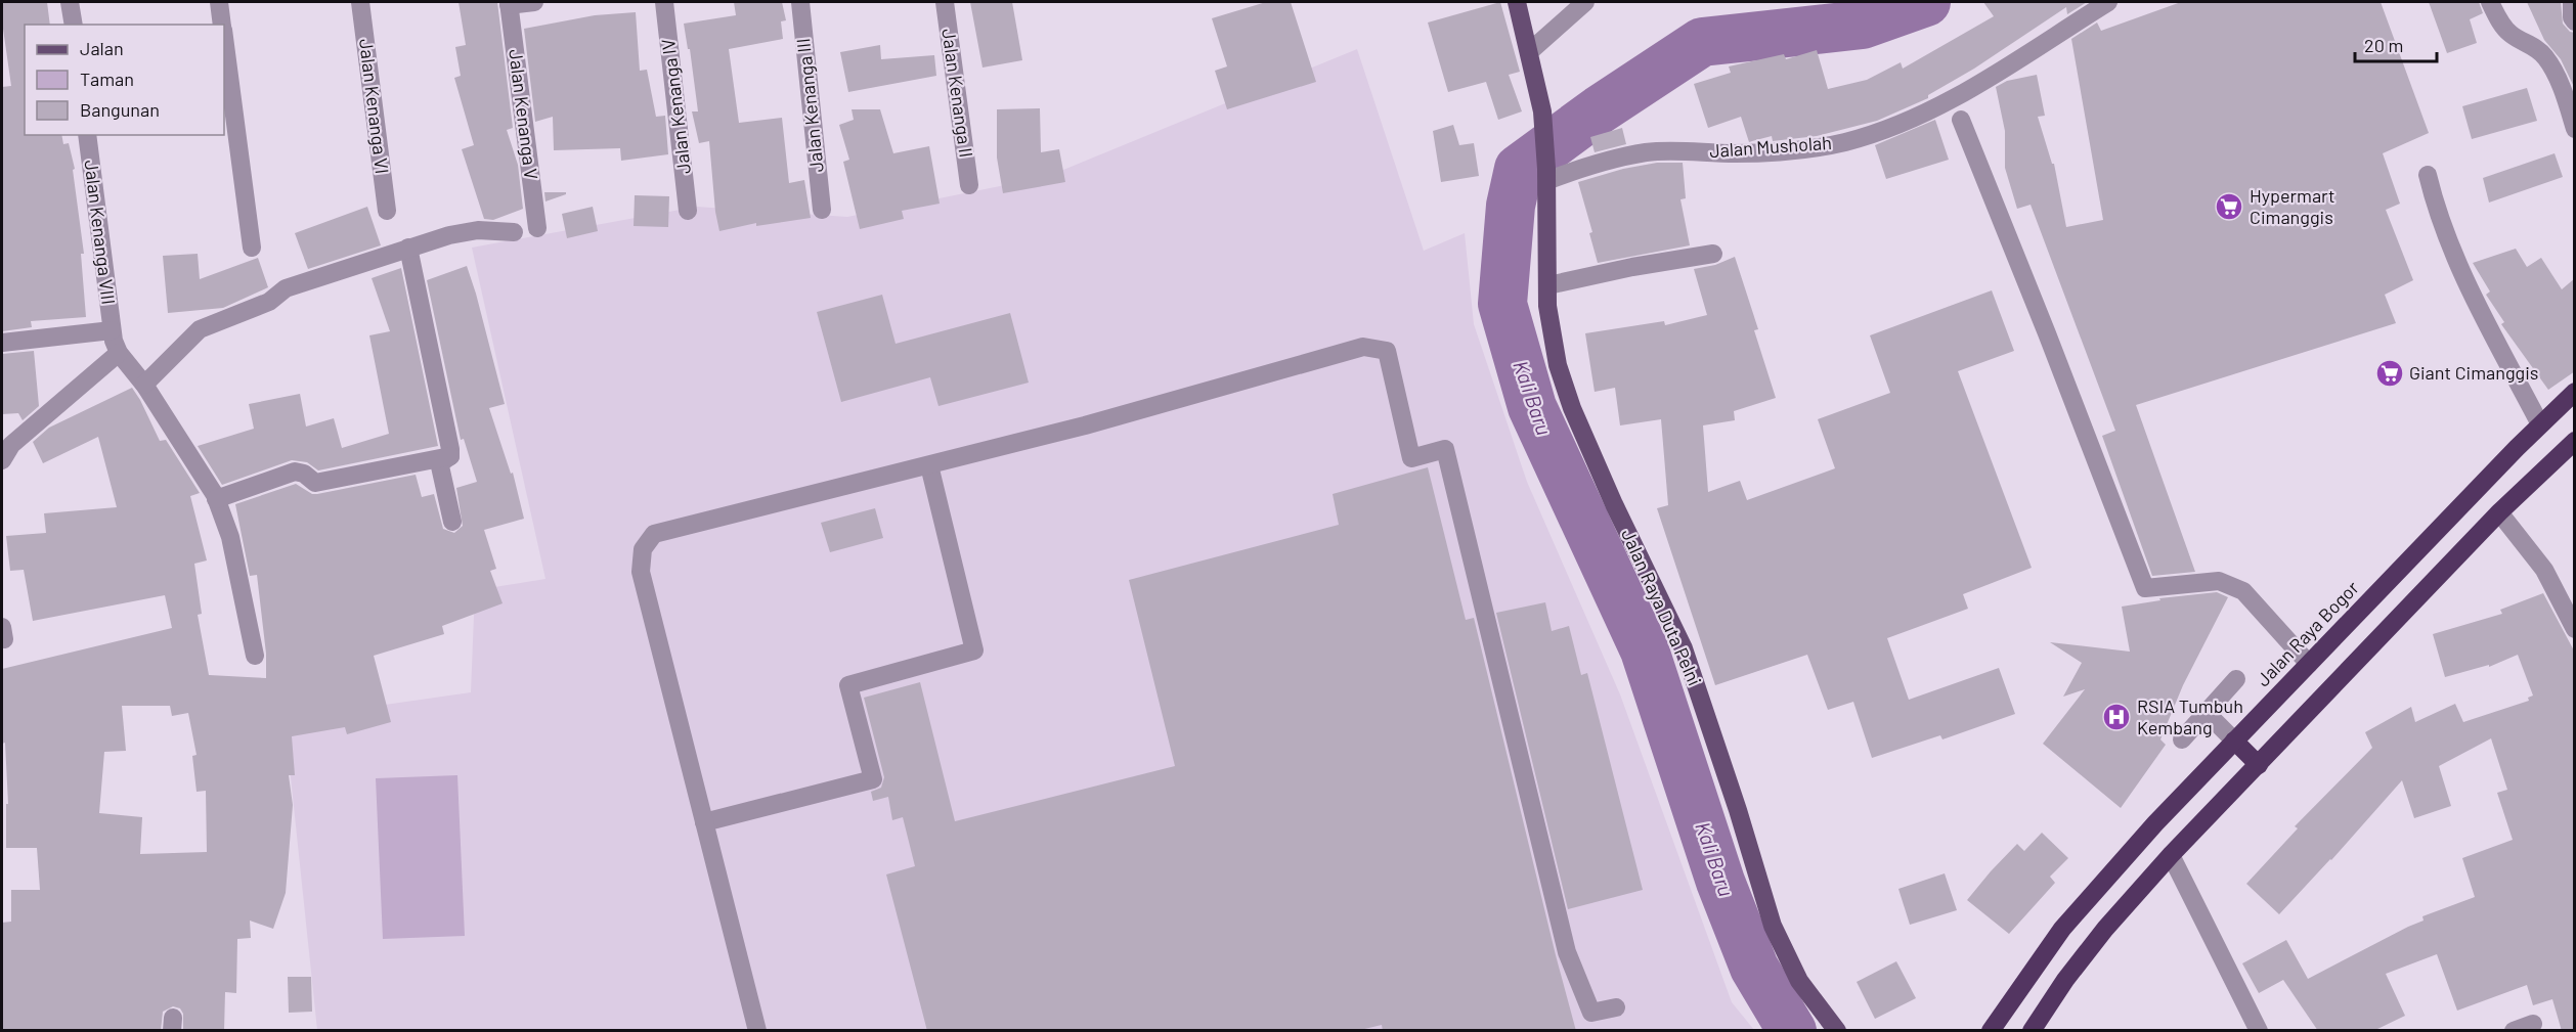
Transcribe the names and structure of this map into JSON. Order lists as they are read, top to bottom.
{
  "streets": {
    "highway": ["Jalan Raya Bogor"],
    "main road": ["Jalan Raya Duta Pelni"],
    "street": [
      "Jalan Kenanga II",
      "Jalan Kenanga III",
      "Jalan Kenanga VI",
      "Jalan Kenanga IV",
      "Jalan Kenanga V",
      "Jalan Musholah",
      "Jalan Kenanga VIII"
    ]
  },
  "crossings": [
    ["Jalan Musholah", "Jalan Raya Duta Pelni"]
  ],
  "water": ["Kali Baru"],
  "places": {
    "supermarket": ["Hypermart Cimanggis", "Giant Cimanggis"],
    "hospital": ["RSIA Tumbuh Kembang"]
  },
  "legend": ["Jalan", "Taman", "Bangunan"],
  "scale_bar": "20 m"
}
